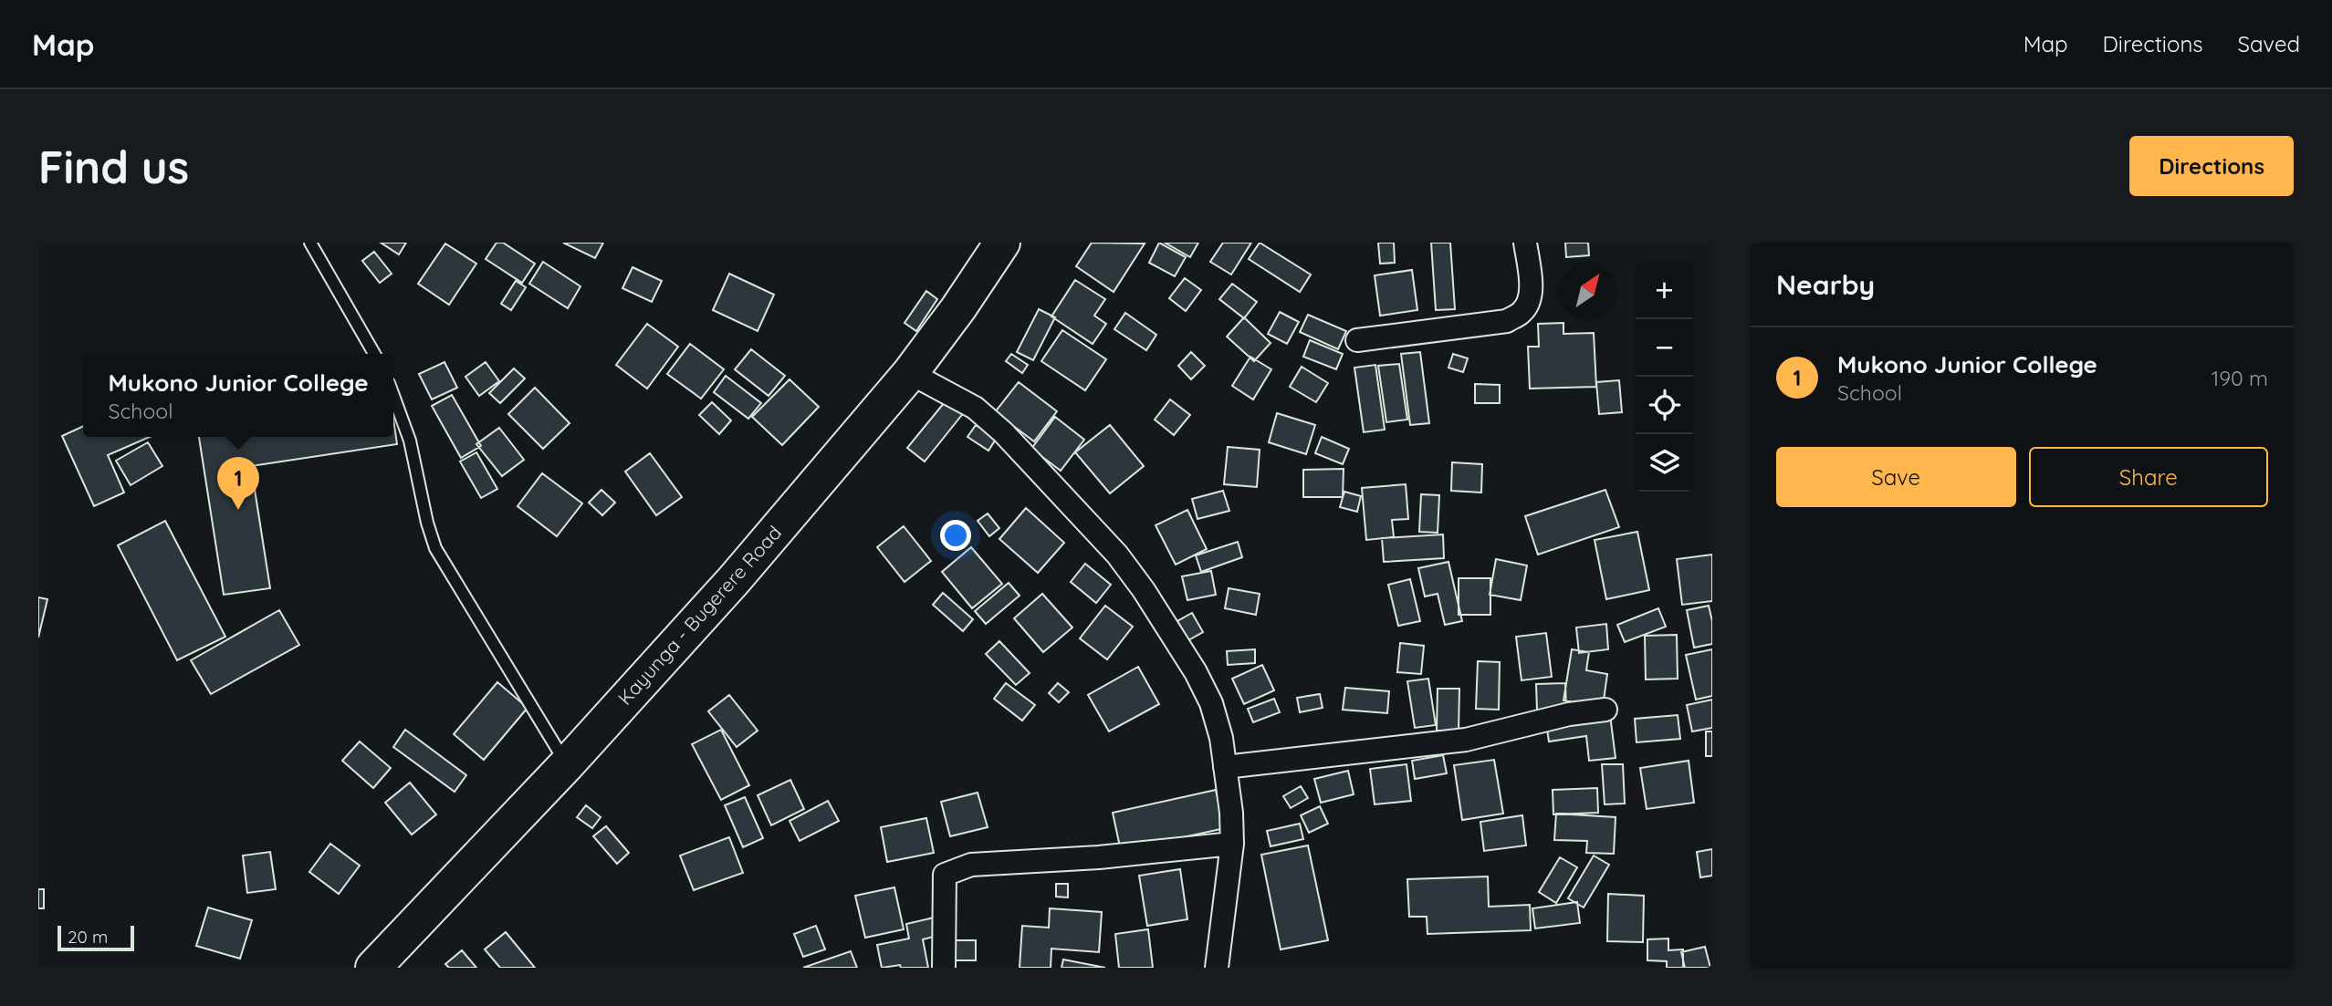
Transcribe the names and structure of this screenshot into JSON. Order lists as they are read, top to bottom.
{
  "streets": {
    "main road": ["Kayunga - Bugerere Road"]
  },
  "scale_bar": "20 m",
  "north": "top right",
  "page": {
    "header": "Map",
    "nav": ["Map", "Directions", "Saved"],
    "buttons": [
      "Directions",
      ["Save", "Share"]
    ],
    "title": "Find us",
    "heading": "Nearby",
    "map_buttons": ["+", "−"],
    "list": [
      {
        "mark": "1",
        "name": "Mukono Junior College",
        "note": "School",
        "value": "190 m"
      }
    ],
    "popup": ["Mukono Junior College", "School"],
    "pins": "1",
    "scale": "20 m"
  }
}
